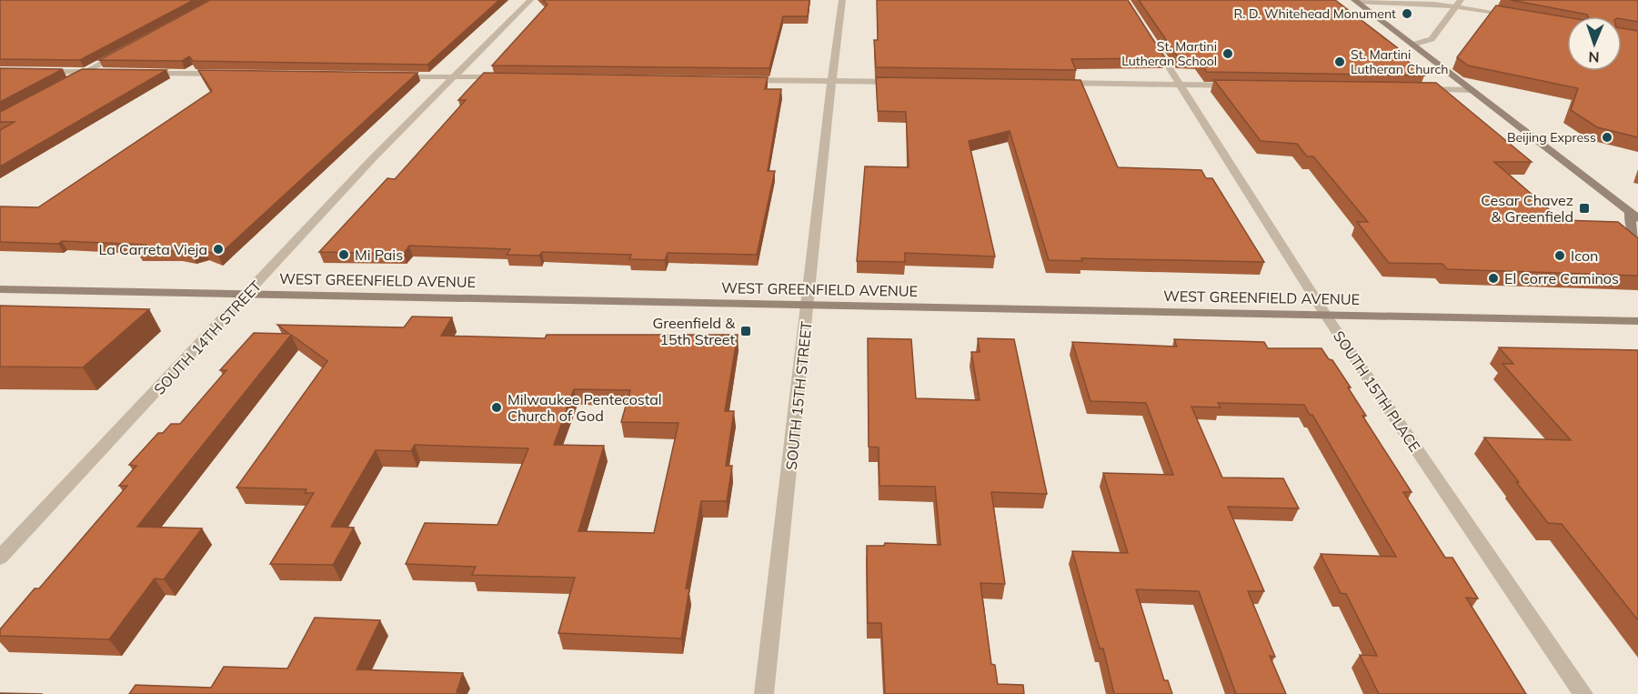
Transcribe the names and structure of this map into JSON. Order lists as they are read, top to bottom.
{
  "streets": {
    "main road": ["WEST GREENFIELD AVENUE"],
    "street": ["SOUTH 14TH STREET", "SOUTH 15TH PLACE", "SOUTH 15TH STREET"]
  },
  "crossings": [
    ["WEST GREENFIELD AVENUE", "SOUTH 14TH STREET"],
    ["WEST GREENFIELD AVENUE", "SOUTH 15TH PLACE"],
    ["WEST GREENFIELD AVENUE", "SOUTH 15TH STREET"]
  ],
  "places": {
    "other": [
      "R. D. Whitehead Monument",
      "St. Martini Lutheran School",
      "St. Martini Lutheran Church",
      "Beijing Express",
      "La Carreta Vieja",
      "Mi Pais",
      "Icon",
      "El Corre Caminos",
      "Milwaukee Pentecostal Church of God"
    ],
    "transit": ["Cesar Chavez & Greenfield", "Greenfield & 15th Street"]
  },
  "north": "bottom"
}
